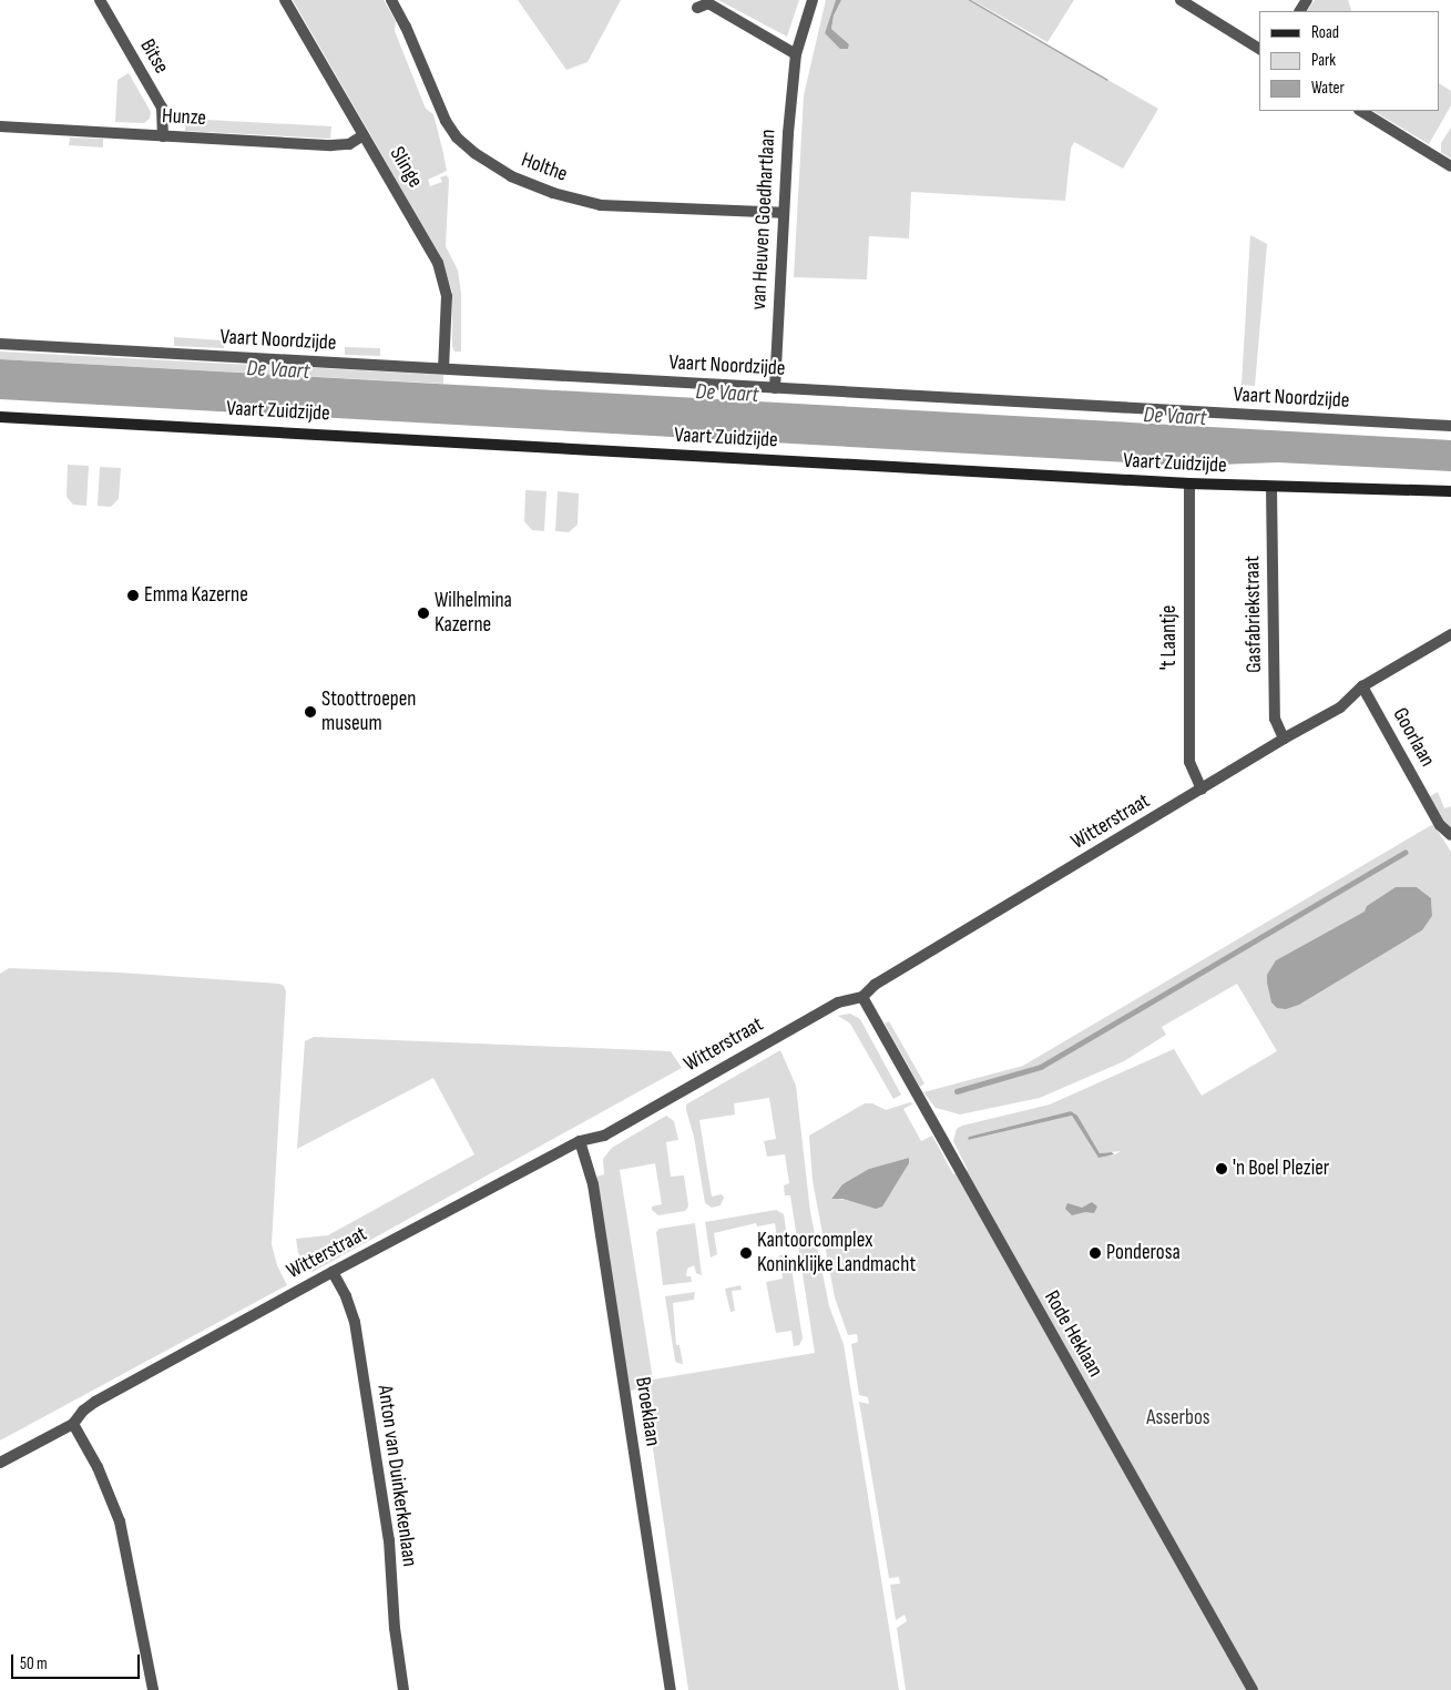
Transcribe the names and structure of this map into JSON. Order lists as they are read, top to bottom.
{
  "streets": {
    "main road": ["Vaart Zuidzijde"],
    "street": [
      "Bitse",
      "Hunze",
      "Slinge",
      "Holthe",
      "van Heuven Goedhartlaan",
      "Vaart Noordzijde",
      "Gasfabriekstraat",
      "'t Laantje",
      "Goorlaan",
      "Witterstraat",
      "Rode Heklaan",
      "Broeklaan",
      "Anton van Duinkerkenlaan"
    ]
  },
  "crossings": [
    ["Bitse", "Hunze"],
    ["Hunze", "Slinge"],
    ["Slinge", "Vaart Noordzijde"],
    ["Holthe", "van Heuven Goedhartlaan"],
    ["van Heuven Goedhartlaan", "Vaart Noordzijde"],
    ["Vaart Zuidzijde", "Gasfabriekstraat"],
    ["Vaart Zuidzijde", "'t Laantje"],
    ["Gasfabriekstraat", "Witterstraat"],
    ["'t Laantje", "Witterstraat"],
    ["Goorlaan", "Witterstraat"],
    ["Witterstraat", "Rode Heklaan"],
    ["Witterstraat", "Broeklaan"],
    ["Witterstraat", "Anton van Duinkerkenlaan"]
  ],
  "water": ["De Vaart"],
  "parks": ["Asserbos"],
  "places": [
    "Emma Kazerne",
    "Wilhelmina Kazerne",
    "Stoottroepen museum",
    "'n Boel Plezier",
    "Kantoorcomplex Koninklijke Landmacht",
    "Ponderosa"
  ],
  "legend": ["Road", "Park", "Water"],
  "scale_bar": "50 m"
}
